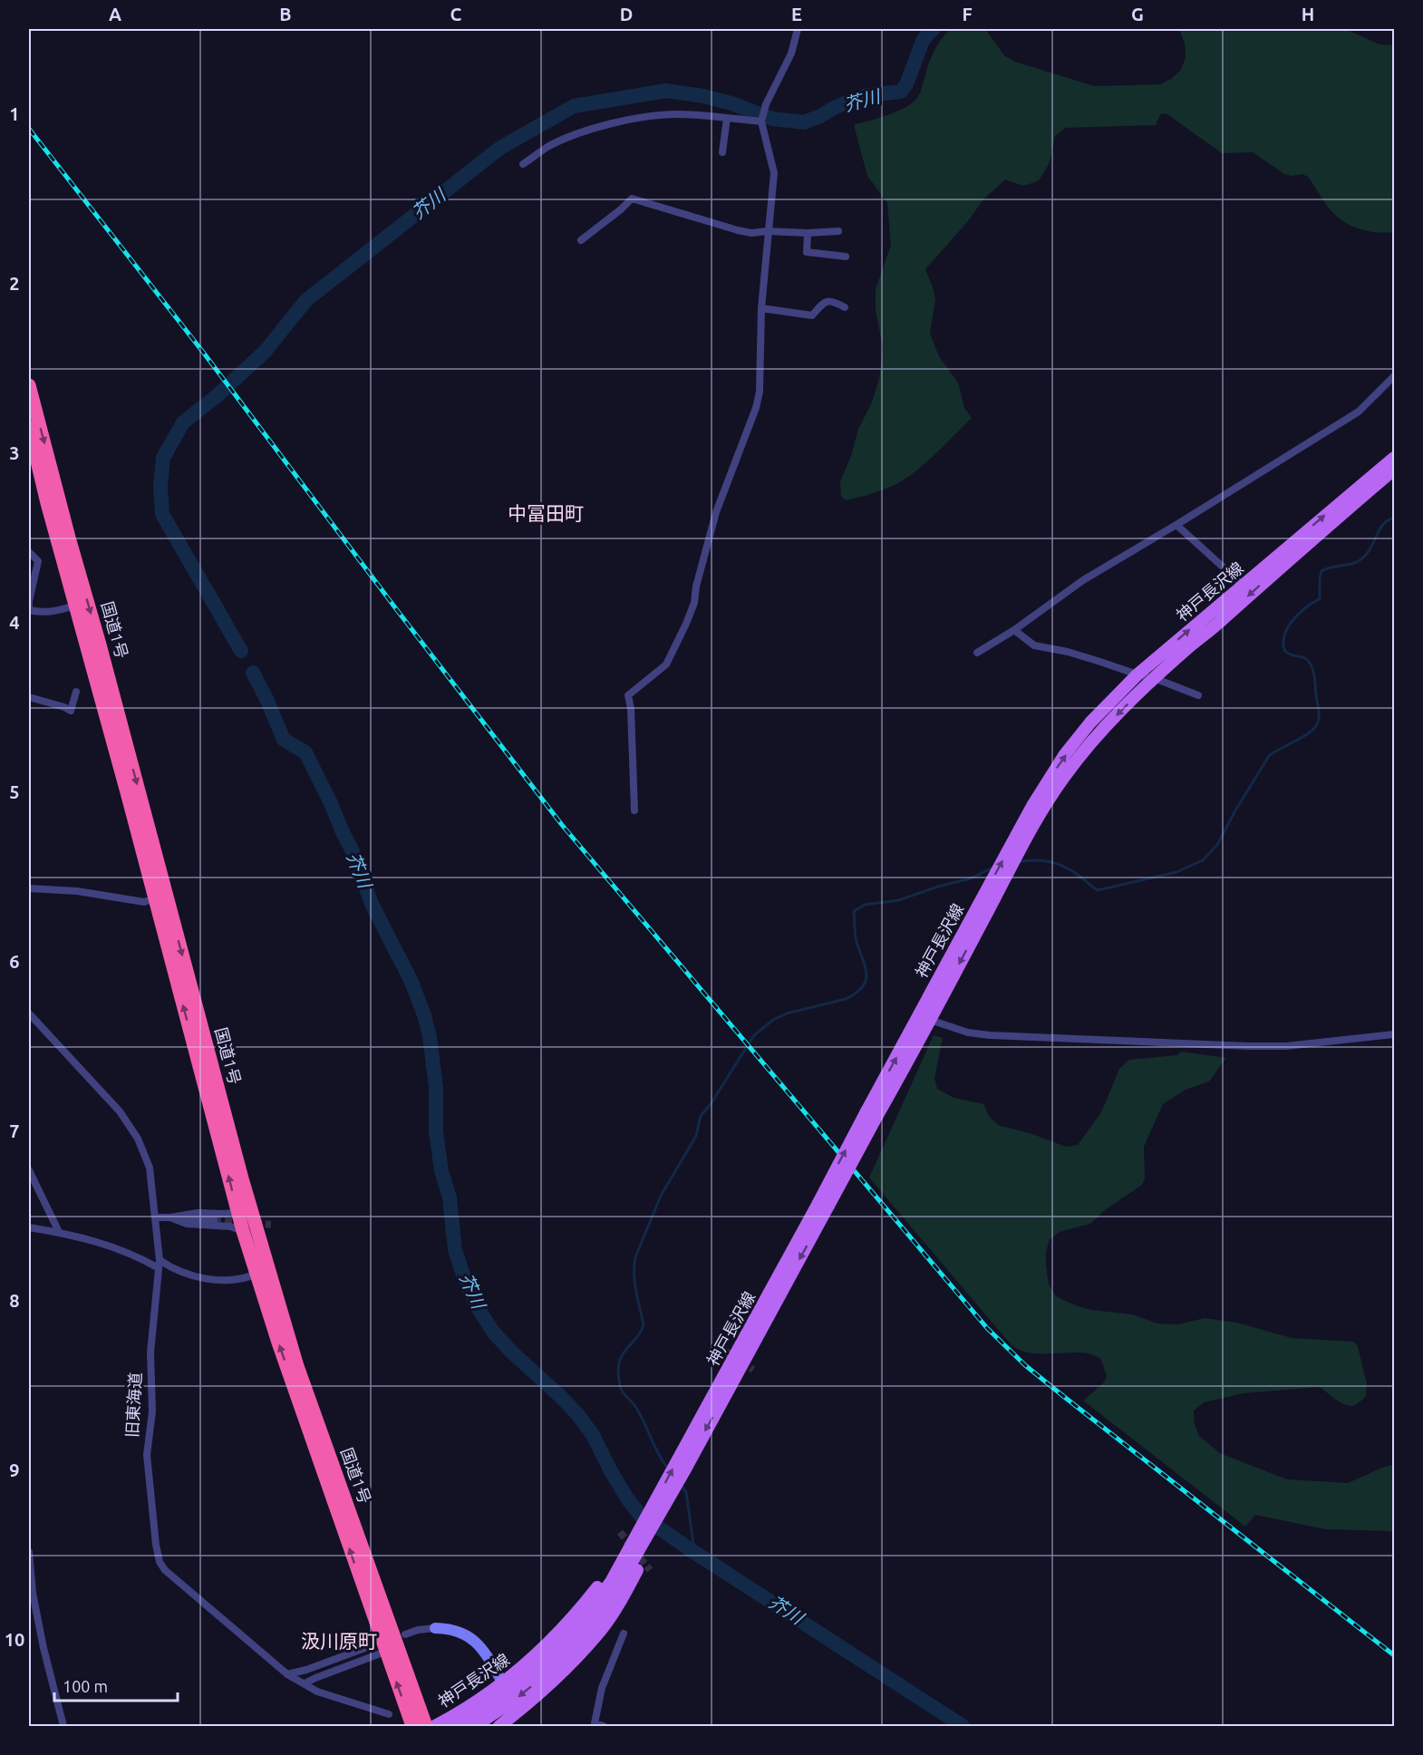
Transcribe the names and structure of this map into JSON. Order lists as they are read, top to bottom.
{
  "streets": {
    "highway": ["国道1号"],
    "main road": ["神戸長沢線"],
    "street": ["旧東海道"]
  },
  "districts": ["中冨田町", "汲川原町"],
  "water": ["芥川"],
  "scale_bar": "100 m",
  "grid": {
    "columns": [
      "A",
      "B",
      "C",
      "D",
      "E",
      "F",
      "G",
      "H"
    ],
    "rows": [
      "1",
      "2",
      "3",
      "4",
      "5",
      "6",
      "7",
      "8",
      "9",
      "10"
    ]
  }
}
